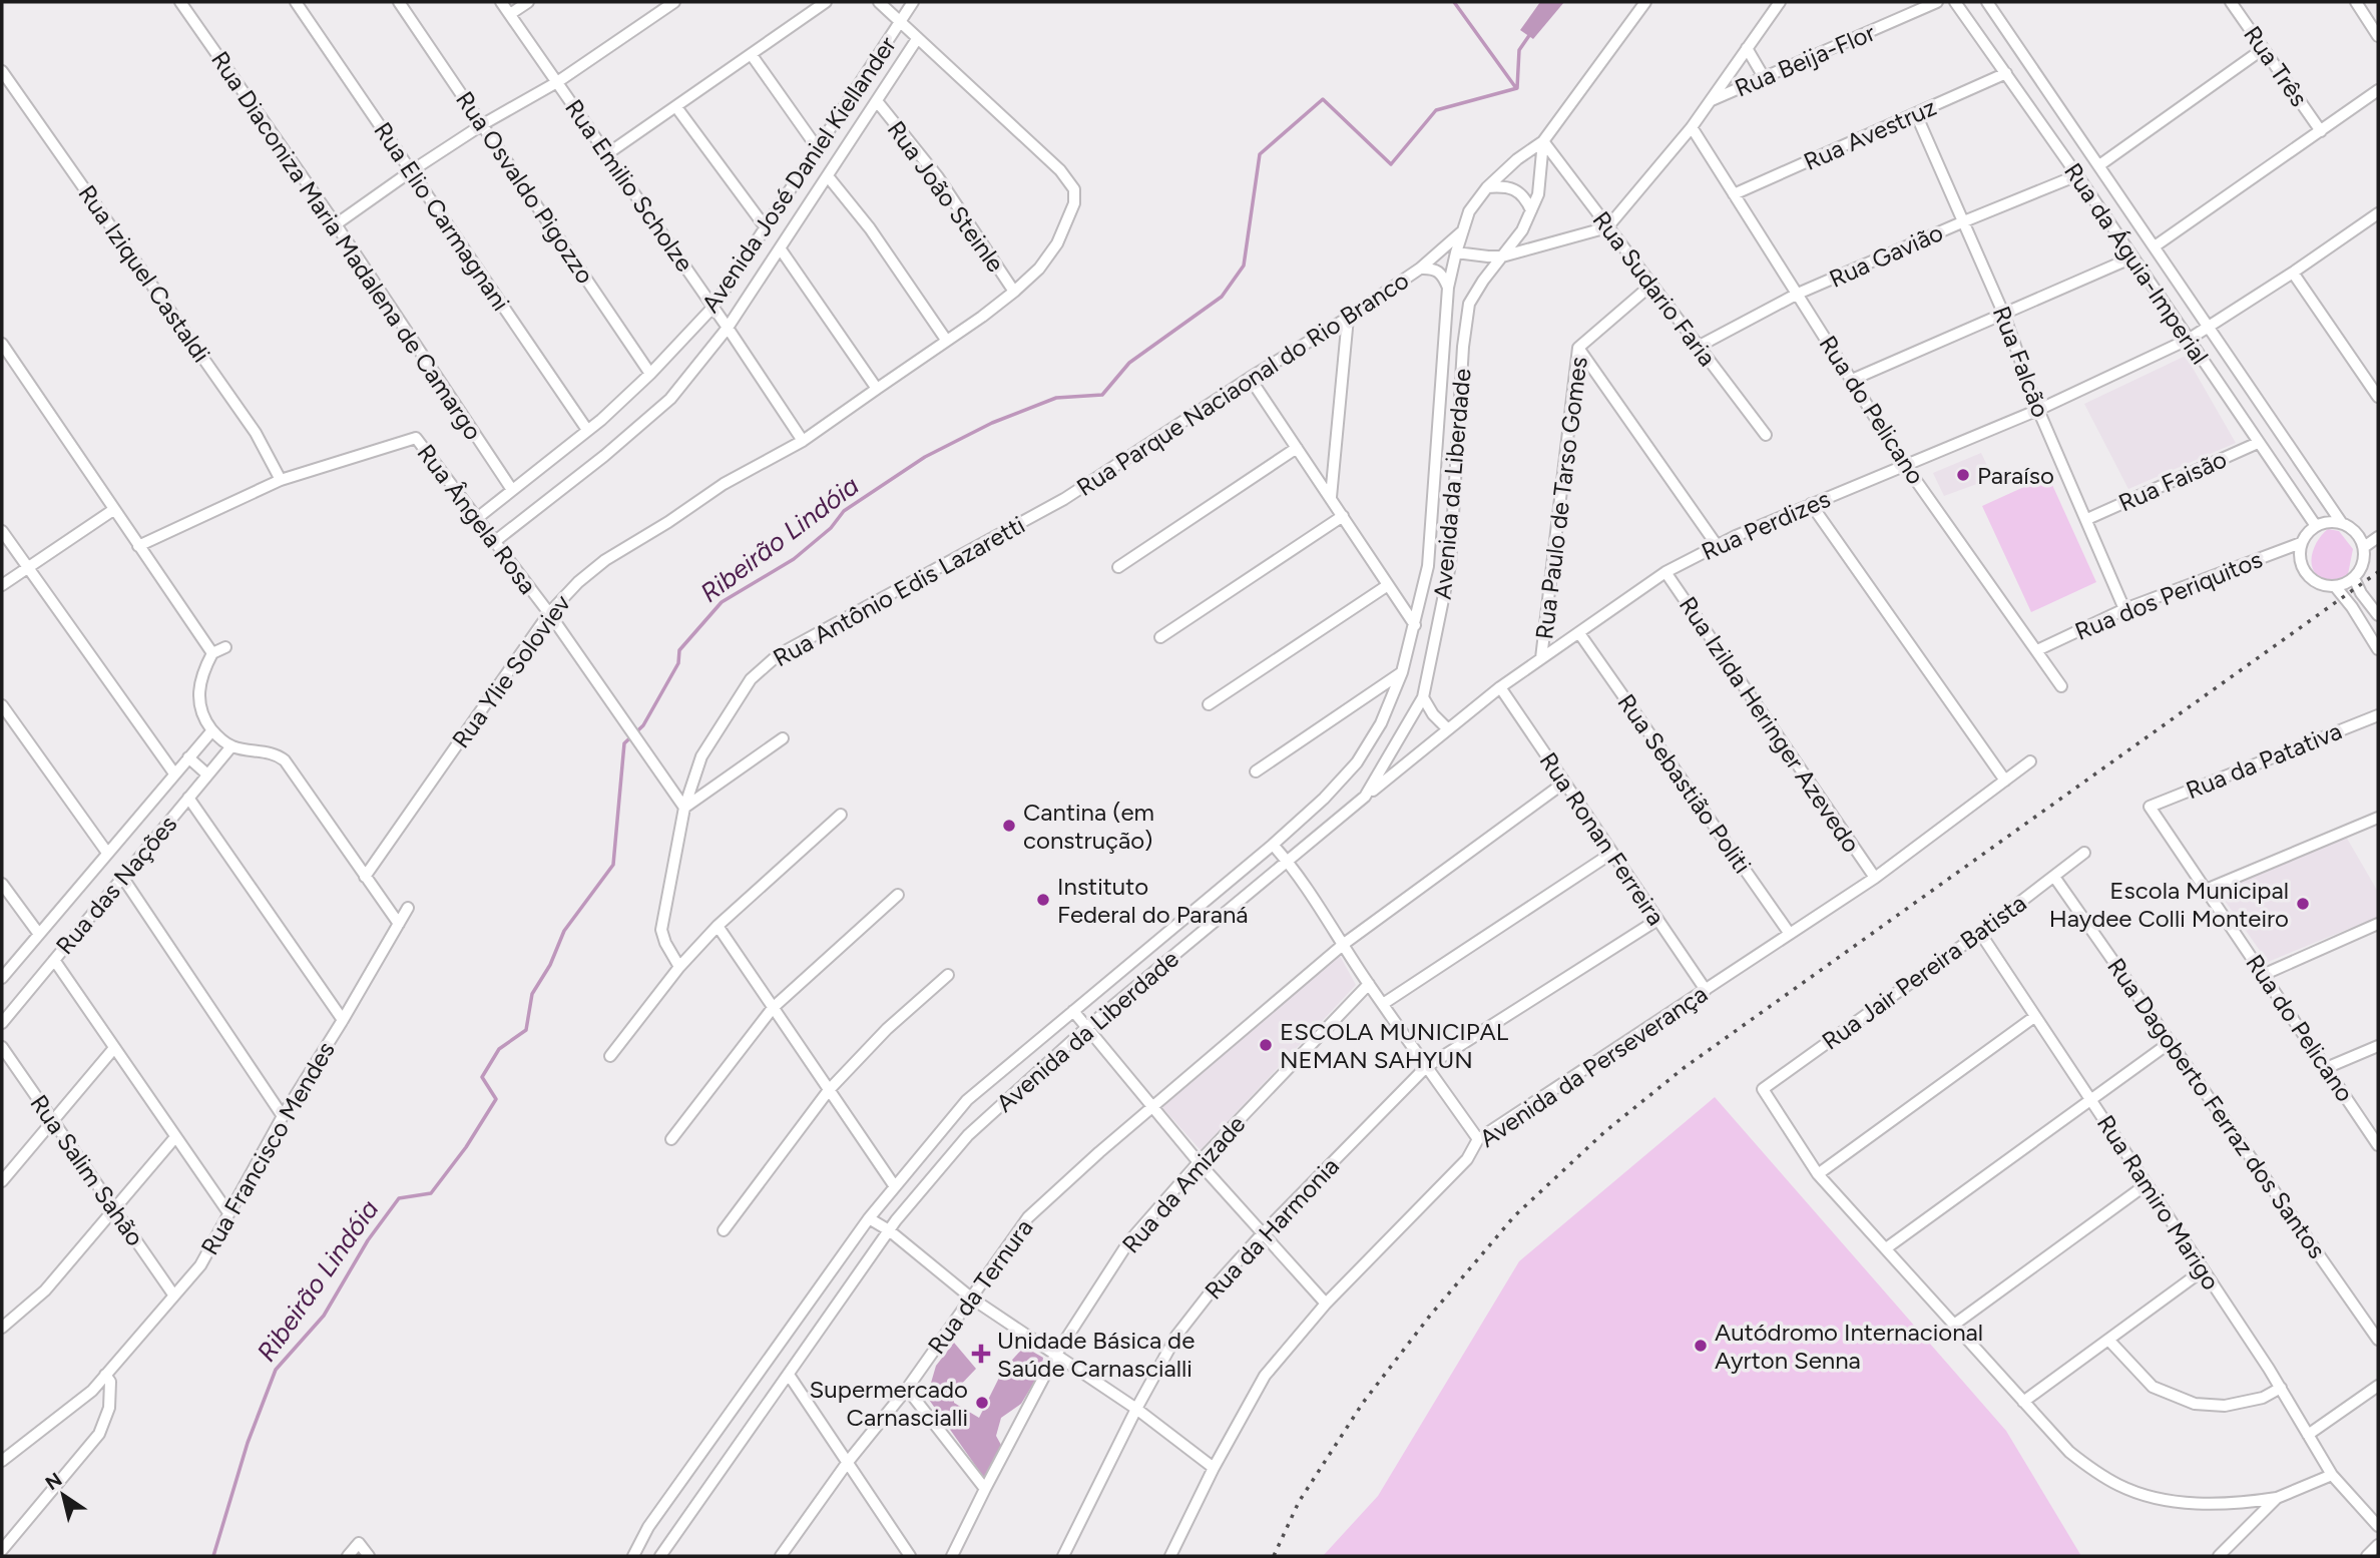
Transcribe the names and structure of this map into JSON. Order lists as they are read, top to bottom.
{
  "streets": {
    "street": [
      "Rua Beija-Flor",
      "Rua Três",
      "Rua Avestruz",
      "Avenida José Daniel Kiellander",
      "Rua Emilio Scholze",
      "Rua Osvaldo Pigozzo",
      "Rua João Steinle",
      "Rua Elio Carmagnani",
      "Rua Diaconiza Maria Madalena de Camargo",
      "Rua Gavião",
      "Rua da Águia-Imperial",
      "Rua Iziquel Castaldi",
      "Rua Sudario Faria",
      "Rua Falcão",
      "Rua Parque Naciaonal do Rio Branco",
      "Rua do Pelicano",
      "Rua Faisão",
      "Avenida da Liberdade",
      "Rua Paulo de Tarso Gomes",
      "Rua Ângela Rosa",
      "Rua Perdizes",
      "Rua Antônio Edis Lazaretti",
      "Rua dos Periquitos",
      "Rua Ylie Soloviev",
      "Rua Izilda Heringer Azevedo",
      "Rua da Patativa",
      "Rua Sebastião Politi",
      "Rua Ronan Ferreira",
      "Rua das Nações",
      "Rua Jair Pereira Batista",
      "Avenida da Perseverança",
      "Rua Dagoberto Ferraz dos Santos",
      "Rua Francisco Mendes",
      "Rua Salim Sahão",
      "Rua da Amizade",
      "Rua Ramiro Marigo",
      "Rua da Harmonia",
      "Rua da Ternura"
    ]
  },
  "crossings": [
    ["Rua Avestruz", "Rua da Águia-Imperial"],
    ["Rua Avestruz", "Rua Falcão"],
    ["Rua Avestruz", "Rua do Pelicano"],
    ["Avenida José Daniel Kiellander", "Rua Emilio Scholze"],
    ["Avenida José Daniel Kiellander", "Rua Osvaldo Pigozzo"],
    ["Avenida José Daniel Kiellander", "Rua João Steinle"],
    ["Avenida José Daniel Kiellander", "Rua Elio Carmagnani"],
    ["Avenida José Daniel Kiellander", "Rua Diaconiza Maria Madalena de Camargo"],
    ["Avenida José Daniel Kiellander", "Rua Ângela Rosa"],
    ["Avenida José Daniel Kiellander", "Rua Ylie Soloviev"],
    ["Rua Emilio Scholze", "Rua Ylie Soloviev"],
    ["Rua João Steinle", "Rua Ylie Soloviev"],
    ["Rua Gavião", "Rua da Águia-Imperial"],
    ["Rua Gavião", "Rua Sudario Faria"],
    ["Rua Gavião", "Rua Falcão"],
    ["Rua Gavião", "Rua do Pelicano"],
    ["Rua da Águia-Imperial", "Rua Faisão"],
    ["Rua da Águia-Imperial", "Rua Perdizes"],
    ["Rua da Águia-Imperial", "Rua dos Periquitos"],
    ["Rua Iziquel Castaldi", "Rua Ângela Rosa"],
    ["Rua Sudario Faria", "Avenida da Liberdade"],
    ["Rua Sudario Faria", "Rua Paulo de Tarso Gomes"],
    ["Rua Falcão", "Rua Faisão"],
    ["Rua Falcão", "Rua Perdizes"],
    ["Rua Falcão", "Rua dos Periquitos"],
    ["Rua Parque Naciaonal do Rio Branco", "Avenida da Liberdade"],
    ["Rua Parque Naciaonal do Rio Branco", "Rua Antônio Edis Lazaretti"],
    ["Rua do Pelicano", "Rua Perdizes"],
    ["Rua do Pelicano", "Rua dos Periquitos"],
    ["Rua do Pelicano", "Rua da Patativa"],
    ["Avenida da Liberdade", "Rua Perdizes"],
    ["Rua Paulo de Tarso Gomes", "Rua Perdizes"],
    ["Rua Ângela Rosa", "Rua Antônio Edis Lazaretti"],
    ["Rua Ângela Rosa", "Rua Ylie Soloviev"],
    ["Rua Perdizes", "Rua Izilda Heringer Azevedo"],
    ["Rua Perdizes", "Rua Sebastião Politi"],
    ["Rua Perdizes", "Rua Ronan Ferreira"],
    ["Rua Izilda Heringer Azevedo", "Avenida da Perseverança"],
    ["Rua Sebastião Politi", "Avenida da Perseverança"],
    ["Rua Ronan Ferreira", "Avenida da Perseverança"],
    ["Rua Ronan Ferreira", "Rua da Harmonia"],
    ["Rua Ronan Ferreira", "Rua da Ternura"],
    ["Rua Jair Pereira Batista", "Rua Dagoberto Ferraz dos Santos"],
    ["Rua Jair Pereira Batista", "Rua Ramiro Marigo"],
    ["Rua Francisco Mendes", "Rua Salim Sahão"]
  ],
  "water": ["Ribeirão Lindóia"],
  "places": {
    "other": [
      "Paraíso",
      "Cantina (em construção)",
      "Instituto Federal do Paraná",
      "Escola Municipal Haydee Colli Monteiro",
      "ESCOLA MUNICIPAL NEMAN SAHYUN",
      "Autódromo Internacional Ayrton Senna",
      "Supermercado Carnascialli"
    ],
    "health": ["Unidade Básica de Saúde Carnascialli"]
  },
  "north": "top left"
}
